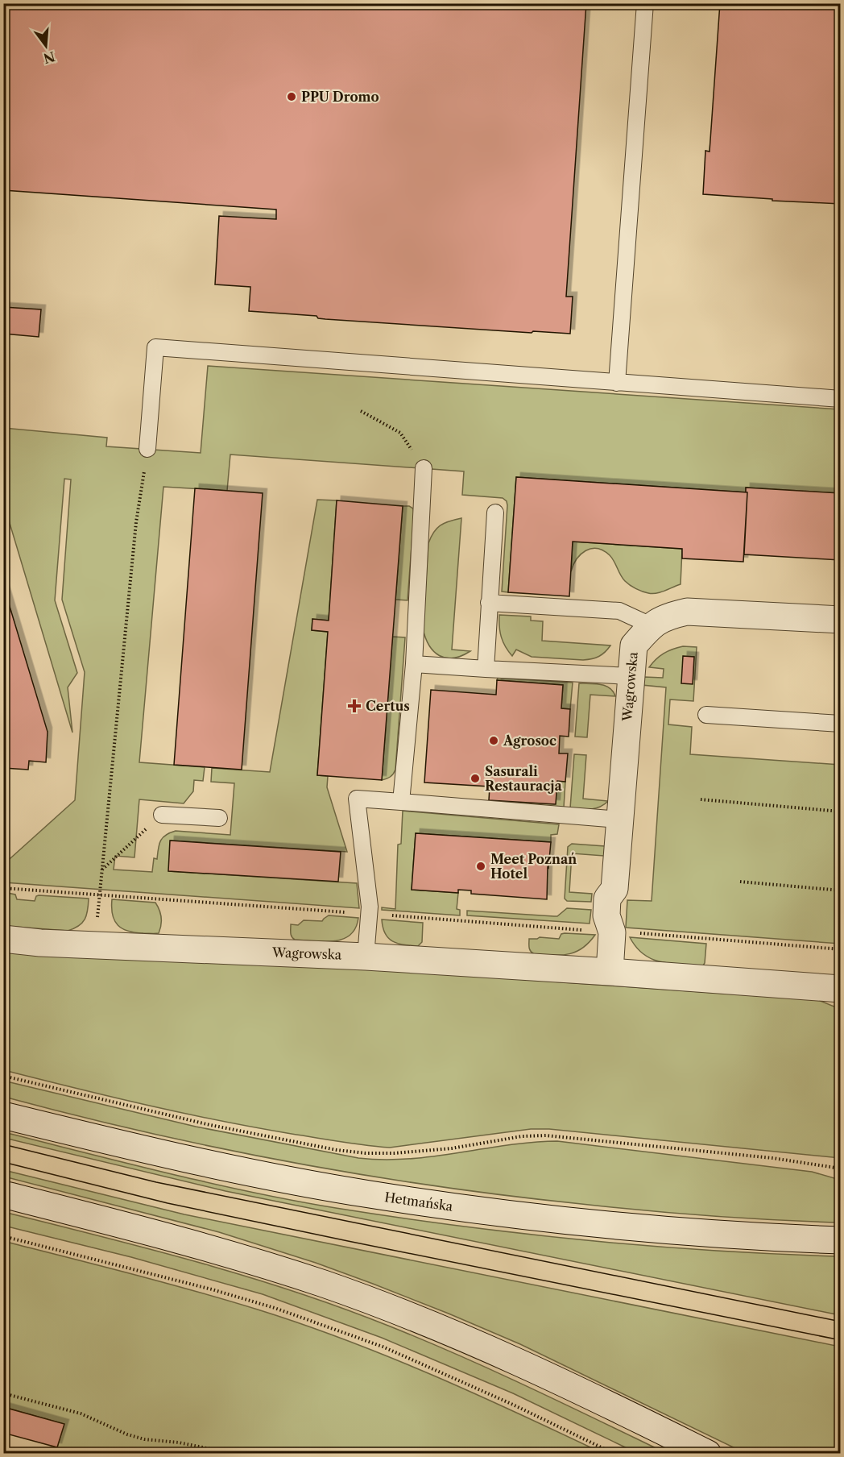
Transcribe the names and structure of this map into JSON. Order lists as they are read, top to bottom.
{
  "streets": {
    "street": ["Wagrowska", "Hetmańska"]
  },
  "places": {
    "other": [
      "PPU Dromo",
      "Agrosoc",
      "Sasurali Restauracja",
      "Meet Poznań Hotel"
    ],
    "health": ["Certus"]
  },
  "north": "bottom"
}
